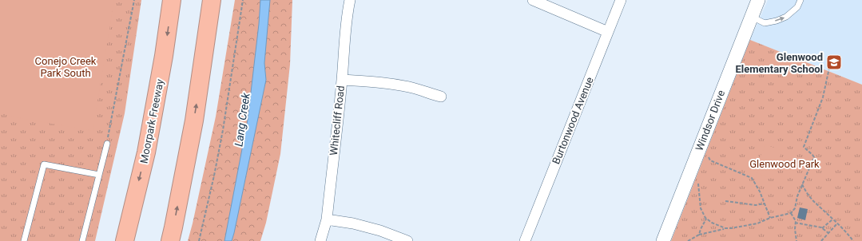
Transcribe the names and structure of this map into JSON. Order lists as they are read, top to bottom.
{
  "streets": {
    "highway": ["Moorpark Freeway"],
    "street": ["Whitecliff Road", "Burtonwood Avenue", "Windsor Drive"]
  },
  "water": ["Lang Creek"],
  "parks": ["Conejo Creek Park South", "Glenwood Park"],
  "places": {
    "school or university": ["Glenwood Elementary School"]
  }
}
